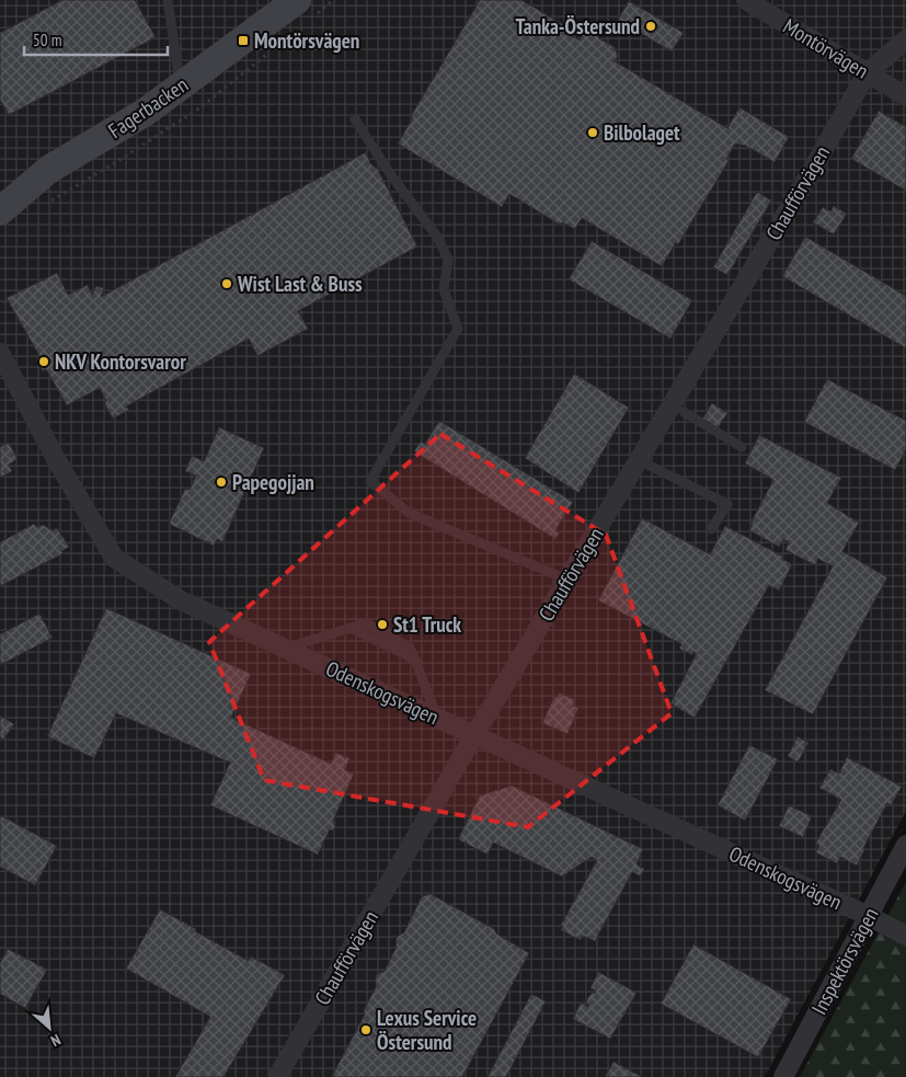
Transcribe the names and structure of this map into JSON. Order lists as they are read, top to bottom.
{
  "streets": {
    "street": [
      "Montörvägen",
      "Fagerbacken",
      "Chaufförvägen",
      "Odenskogsvägen",
      "Inspektörsvägen"
    ]
  },
  "crossings": [
    ["Montörvägen", "Chaufförvägen"],
    ["Chaufförvägen", "Odenskogsvägen"],
    ["Odenskogsvägen", "Inspektörsvägen"]
  ],
  "places": {
    "other": [
      "Tanka-Östersund",
      "Bilbolaget",
      "Wist Last & Buss",
      "NKV Kontorsvaror",
      "Papegojjan",
      "St1 Truck",
      "Lexus Service Östersund"
    ],
    "transit": ["Montörsvägen"]
  },
  "scale_bar": "50 m",
  "north": "bottom right"
}
